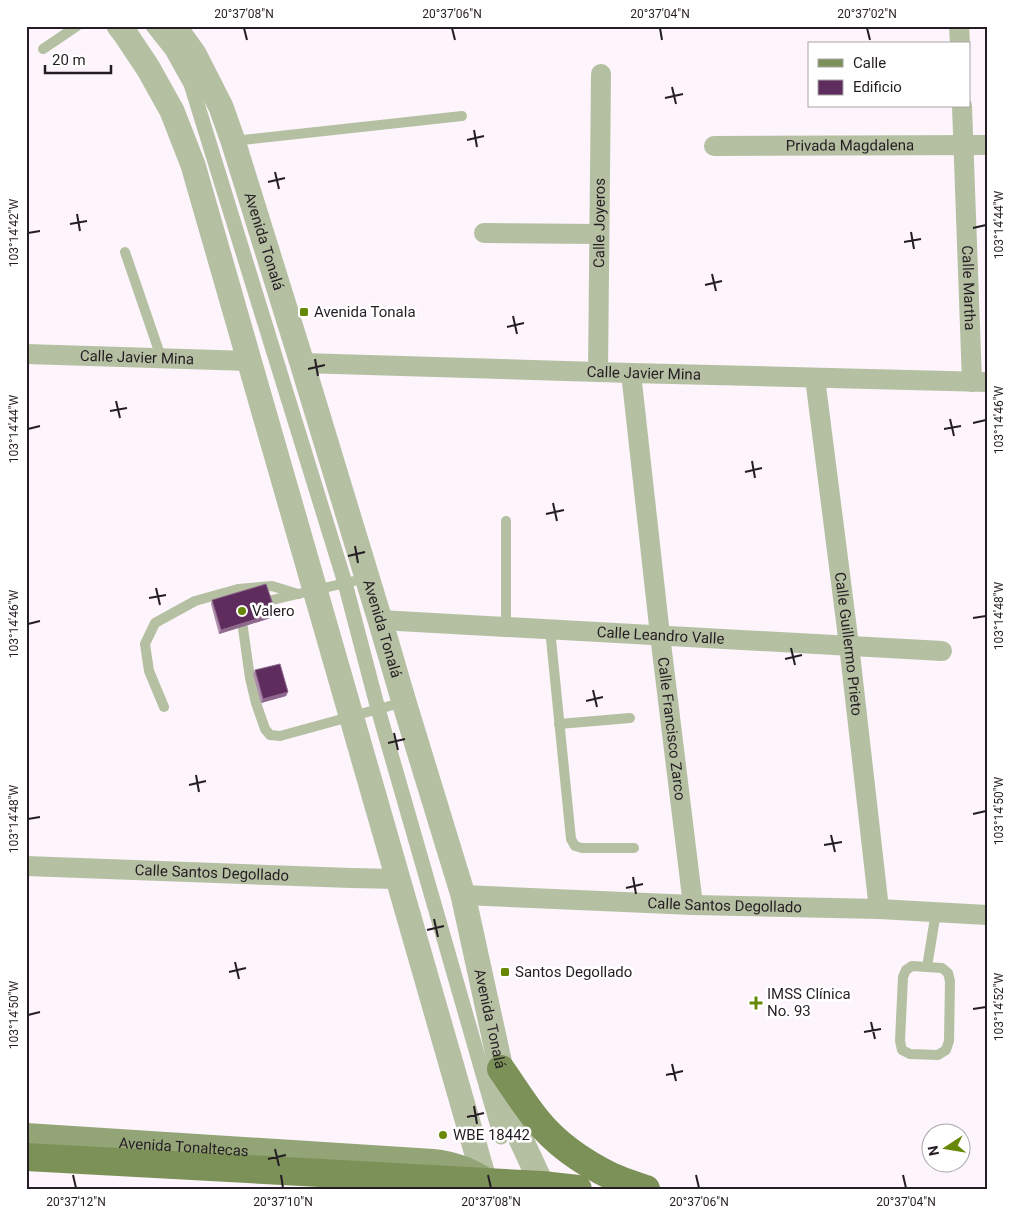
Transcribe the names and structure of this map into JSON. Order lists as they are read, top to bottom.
{
  "streets": {
    "main road": ["Avenida Tonaltecas"],
    "street": [
      "Privada Magdalena",
      "Calle Joyeros",
      "Avenida Tonalá",
      "Calle Martha",
      "Calle Javier Mina",
      "Calle Leandro Valle",
      "Calle Guillermo Prieto",
      "Calle Francisco Zarco",
      "Calle Santos Degollado"
    ]
  },
  "crossings": [
    ["Privada Magdalena", "Calle Martha"],
    ["Calle Joyeros", "Calle Javier Mina"],
    ["Avenida Tonalá", "Calle Javier Mina"],
    ["Avenida Tonalá", "Calle Leandro Valle"],
    ["Avenida Tonalá", "Calle Santos Degollado"],
    ["Avenida Tonalá", "Avenida Tonaltecas"],
    ["Calle Martha", "Calle Javier Mina"],
    ["Calle Javier Mina", "Calle Guillermo Prieto"],
    ["Calle Javier Mina", "Calle Francisco Zarco"],
    ["Calle Leandro Valle", "Calle Guillermo Prieto"],
    ["Calle Leandro Valle", "Calle Francisco Zarco"],
    ["Calle Guillermo Prieto", "Calle Santos Degollado"],
    ["Calle Francisco Zarco", "Calle Santos Degollado"]
  ],
  "places": {
    "transit": ["Avenida Tonala", "Santos Degollado"],
    "other": ["Valero", "WBE 18442"],
    "health": ["IMSS Clínica No. 93"]
  },
  "legend": ["Calle", "Edificio"],
  "scale_bar": "20 m",
  "north": "left",
  "coordinates": [
    "20°37'08\"N",
    "20°37'06\"N",
    "20°37'04\"N",
    "20°37'02\"N",
    "103°14'44\"W",
    "103°14'42\"W",
    "103°14'46\"W",
    "103°14'48\"W",
    "103°14'50\"W",
    "103°14'52\"W",
    "20°37'12\"N",
    "20°37'10\"N"
  ]
}
